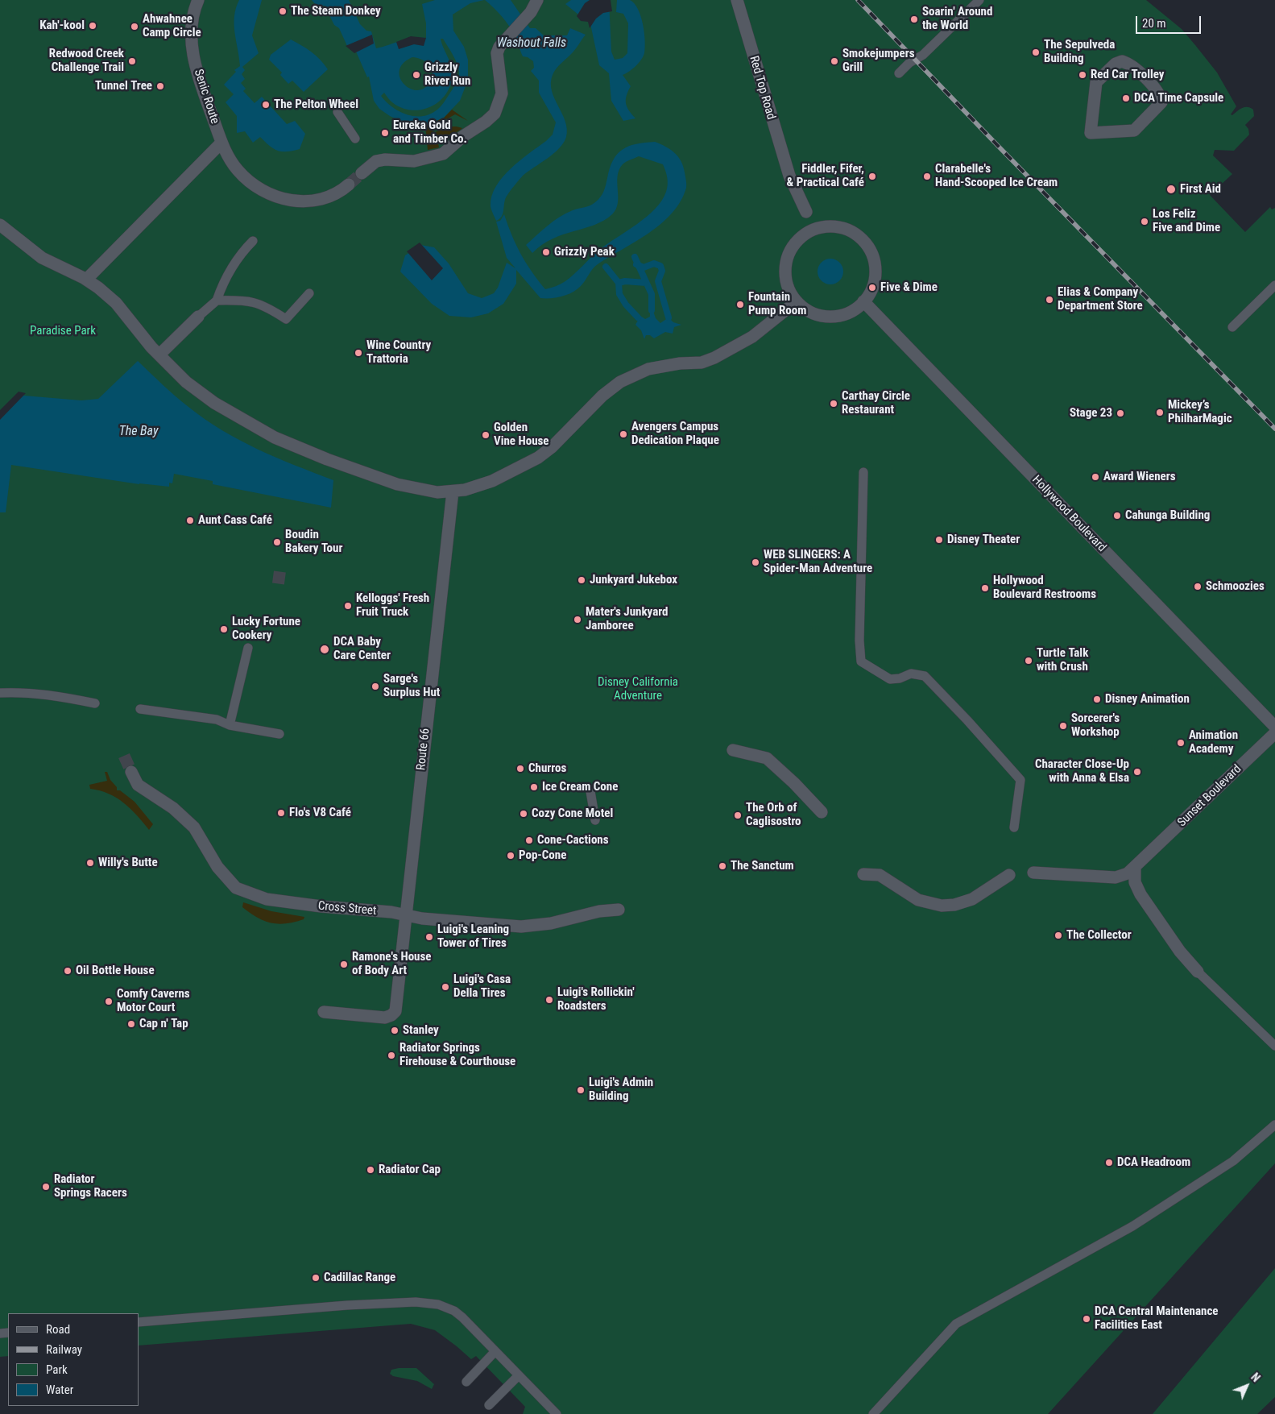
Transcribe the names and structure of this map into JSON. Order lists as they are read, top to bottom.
{
  "streets": {
    "street": [
      "Red Top Road",
      "Senic Route",
      "Hollywood Boulevard",
      "Route 66",
      "Sunset Boulevard",
      "Cross Street"
    ]
  },
  "crossings": [
    ["Route 66", "Cross Street"]
  ],
  "water": ["Washout Falls", "The Bay"],
  "parks": ["Paradise Park", "Disney California Adventure"],
  "places": [
    "The Steam Donkey",
    "Soarin' Around the World",
    "Kah'-kool",
    "Ahwahnee Camp Circle",
    "The Sepulveda Building",
    "Redwood Creek Challenge Trail",
    "Smokejumpers Grill",
    "Grizzly River Run",
    "Red Car Trolley",
    "Tunnel Tree",
    "DCA Time Capsule",
    "The Pelton Wheel",
    "Eureka Gold and Timber Co.",
    "Fiddler, Fifer, & Practical Café",
    "Clarabelle's Hand-Scooped Ice Cream",
    "First Aid",
    "Los Feliz Five and Dime",
    "Grizzly Peak",
    "Five & Dime",
    "Elias & Company Department Store",
    "Fountain Pump Room",
    "Wine Country Trattoria",
    "Carthay Circle Restaurant",
    "Mickey’s PhilharMagic",
    "Stage 23",
    "Avengers Campus Dedication Plaque",
    "Golden Vine House",
    "Award Wieners",
    "Cahunga Building",
    "Aunt Cass Café",
    "Disney Theater",
    "Boudin Bakery Tour",
    "WEB SLINGERS: A Spider-Man Adventure",
    "Junkyard Jukebox",
    "Schmoozies",
    "Hollywood Boulevard Restrooms",
    "Kelloggs' Fresh Fruit Truck",
    "Mater's Junkyard Jamboree",
    "Lucky Fortune Cookery",
    "DCA Baby Care Center",
    "Turtle Talk with Crush",
    "Sarge's Surplus Hut",
    "Disney Animation",
    "Sorcerer's Workshop",
    "Animation Academy",
    "Churros",
    "Character Close-Up with Anna & Elsa",
    "Ice Cream Cone",
    "Flo's V8 Café",
    "Cozy Cone Motel",
    "The Orb of Caglisostro",
    "Cone-Cactions",
    "Pop-Cone",
    "Willy's Butte",
    "The Sanctum",
    "The Collector",
    "Luigi's Leaning Tower of Tires",
    "Ramone's House of Body Art",
    "Oil Bottle House",
    "Luigi's Casa Della Tires",
    "Luigi's Rollickin' Roadsters",
    "Comfy Caverns Motor Court",
    "Cap n' Tap",
    "Stanley",
    "Radiator Springs Firehouse & Courthouse",
    "Luigi's Admin Building",
    "DCA Headroom",
    "Radiator Cap",
    "Radiator Springs Racers",
    "Cadillac Range",
    "DCA Central Maintenance Facilities East"
  ],
  "legend": [
    "Road",
    "Railway",
    "Park",
    "Water"
  ],
  "scale_bar": "20 m",
  "north": "top right"
}
